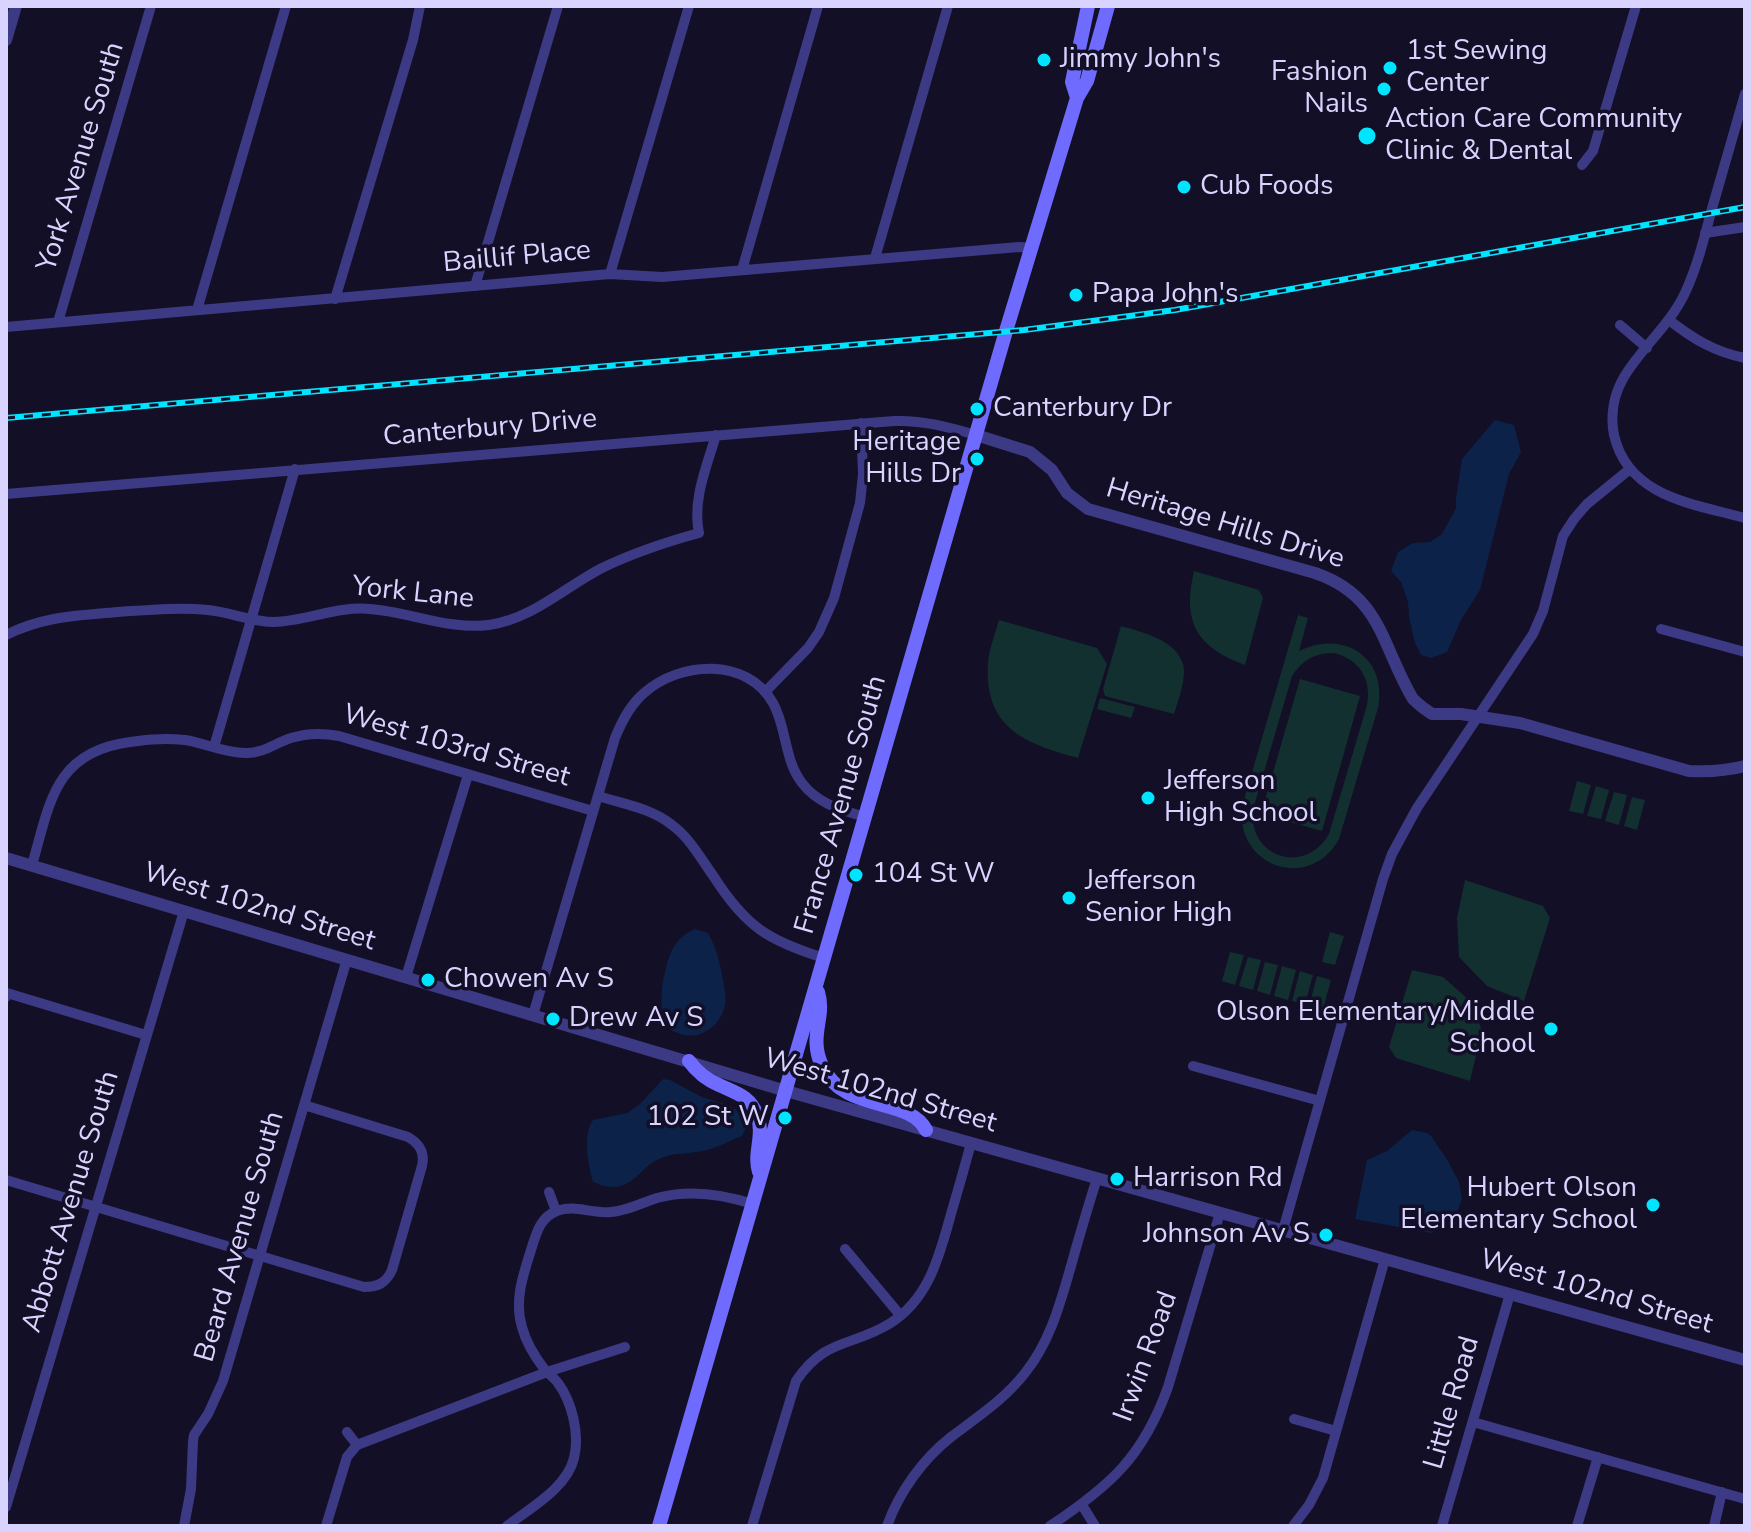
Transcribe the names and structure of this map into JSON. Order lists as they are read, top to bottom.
{
  "streets": {
    "main road": ["France Avenue South"],
    "street": [
      "York Avenue South",
      "Baillif Place",
      "Canterbury Drive",
      "Heritage Hills Drive",
      "York Lane",
      "West 103rd Street",
      "West 102nd Street",
      "Abbott Avenue South",
      "Beard Avenue South",
      "Irwin Road",
      "Little Road"
    ]
  },
  "crossings": [
    ["York Avenue South", "Baillif Place"],
    ["Baillif Place", "France Avenue South"],
    ["Canterbury Drive", "Heritage Hills Drive"],
    ["Canterbury Drive", "York Lane"],
    ["Canterbury Drive", "France Avenue South"],
    ["Heritage Hills Drive", "France Avenue South"],
    ["West 103rd Street", "France Avenue South"],
    ["West 103rd Street", "West 102nd Street"],
    ["France Avenue South", "West 102nd Street"],
    ["West 102nd Street", "Abbott Avenue South"],
    ["West 102nd Street", "Beard Avenue South"],
    ["West 102nd Street", "Irwin Road"],
    ["West 102nd Street", "Little Road"]
  ],
  "places": [
    "Jimmy John's",
    "1st Sewing Center",
    "Fashion Nails",
    "Action Care Community Clinic & Dental",
    "Cub Foods",
    "Papa John's",
    "Canterbury Dr",
    "Heritage Hills Dr",
    "Jefferson High School",
    "104 St W",
    "Jefferson Senior High",
    "Chowen Av S",
    "Drew Av S",
    "Olson Elementary/Middle School",
    "102 St W",
    "Harrison Rd",
    "Hubert Olson Elementary School",
    "Johnson Av S"
  ]
}
